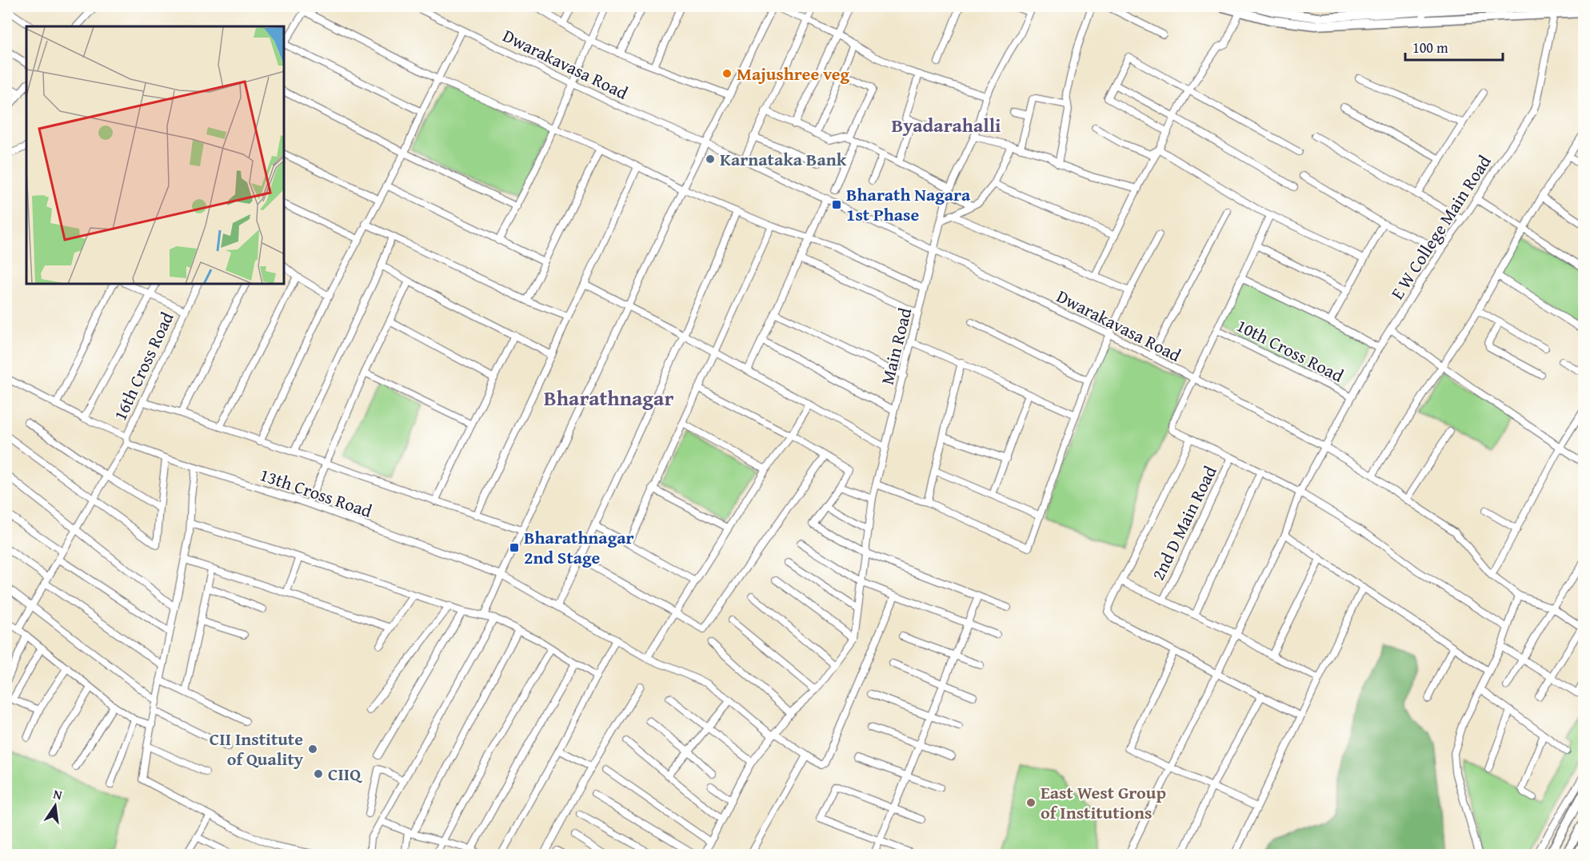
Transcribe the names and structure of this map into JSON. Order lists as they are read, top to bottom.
{
  "streets": {
    "street": [
      "Dwarakavasa Road",
      "E W College Main Road",
      "Main Road",
      "10th Cross Road",
      "16th Cross Road",
      "13th Cross Road",
      "2nd D Main Road"
    ]
  },
  "crossings": [
    ["Dwarakavasa Road", "E W College Main Road"],
    ["Dwarakavasa Road", "Main Road"],
    ["E W College Main Road", "10th Cross Road"],
    ["16th Cross Road", "13th Cross Road"]
  ],
  "districts": ["Byadarahalli", "Bharathnagar"],
  "places": {
    "other": [
      "Majushree veg",
      "Karnataka Bank",
      "CII Institute of Quality",
      "CIIQ",
      "East West Group of Institutions"
    ],
    "transit": ["Bharath Nagara 1st Phase", "Bharathnagar 2nd Stage"]
  },
  "scale_bar": "100 m",
  "north": "top"
}
